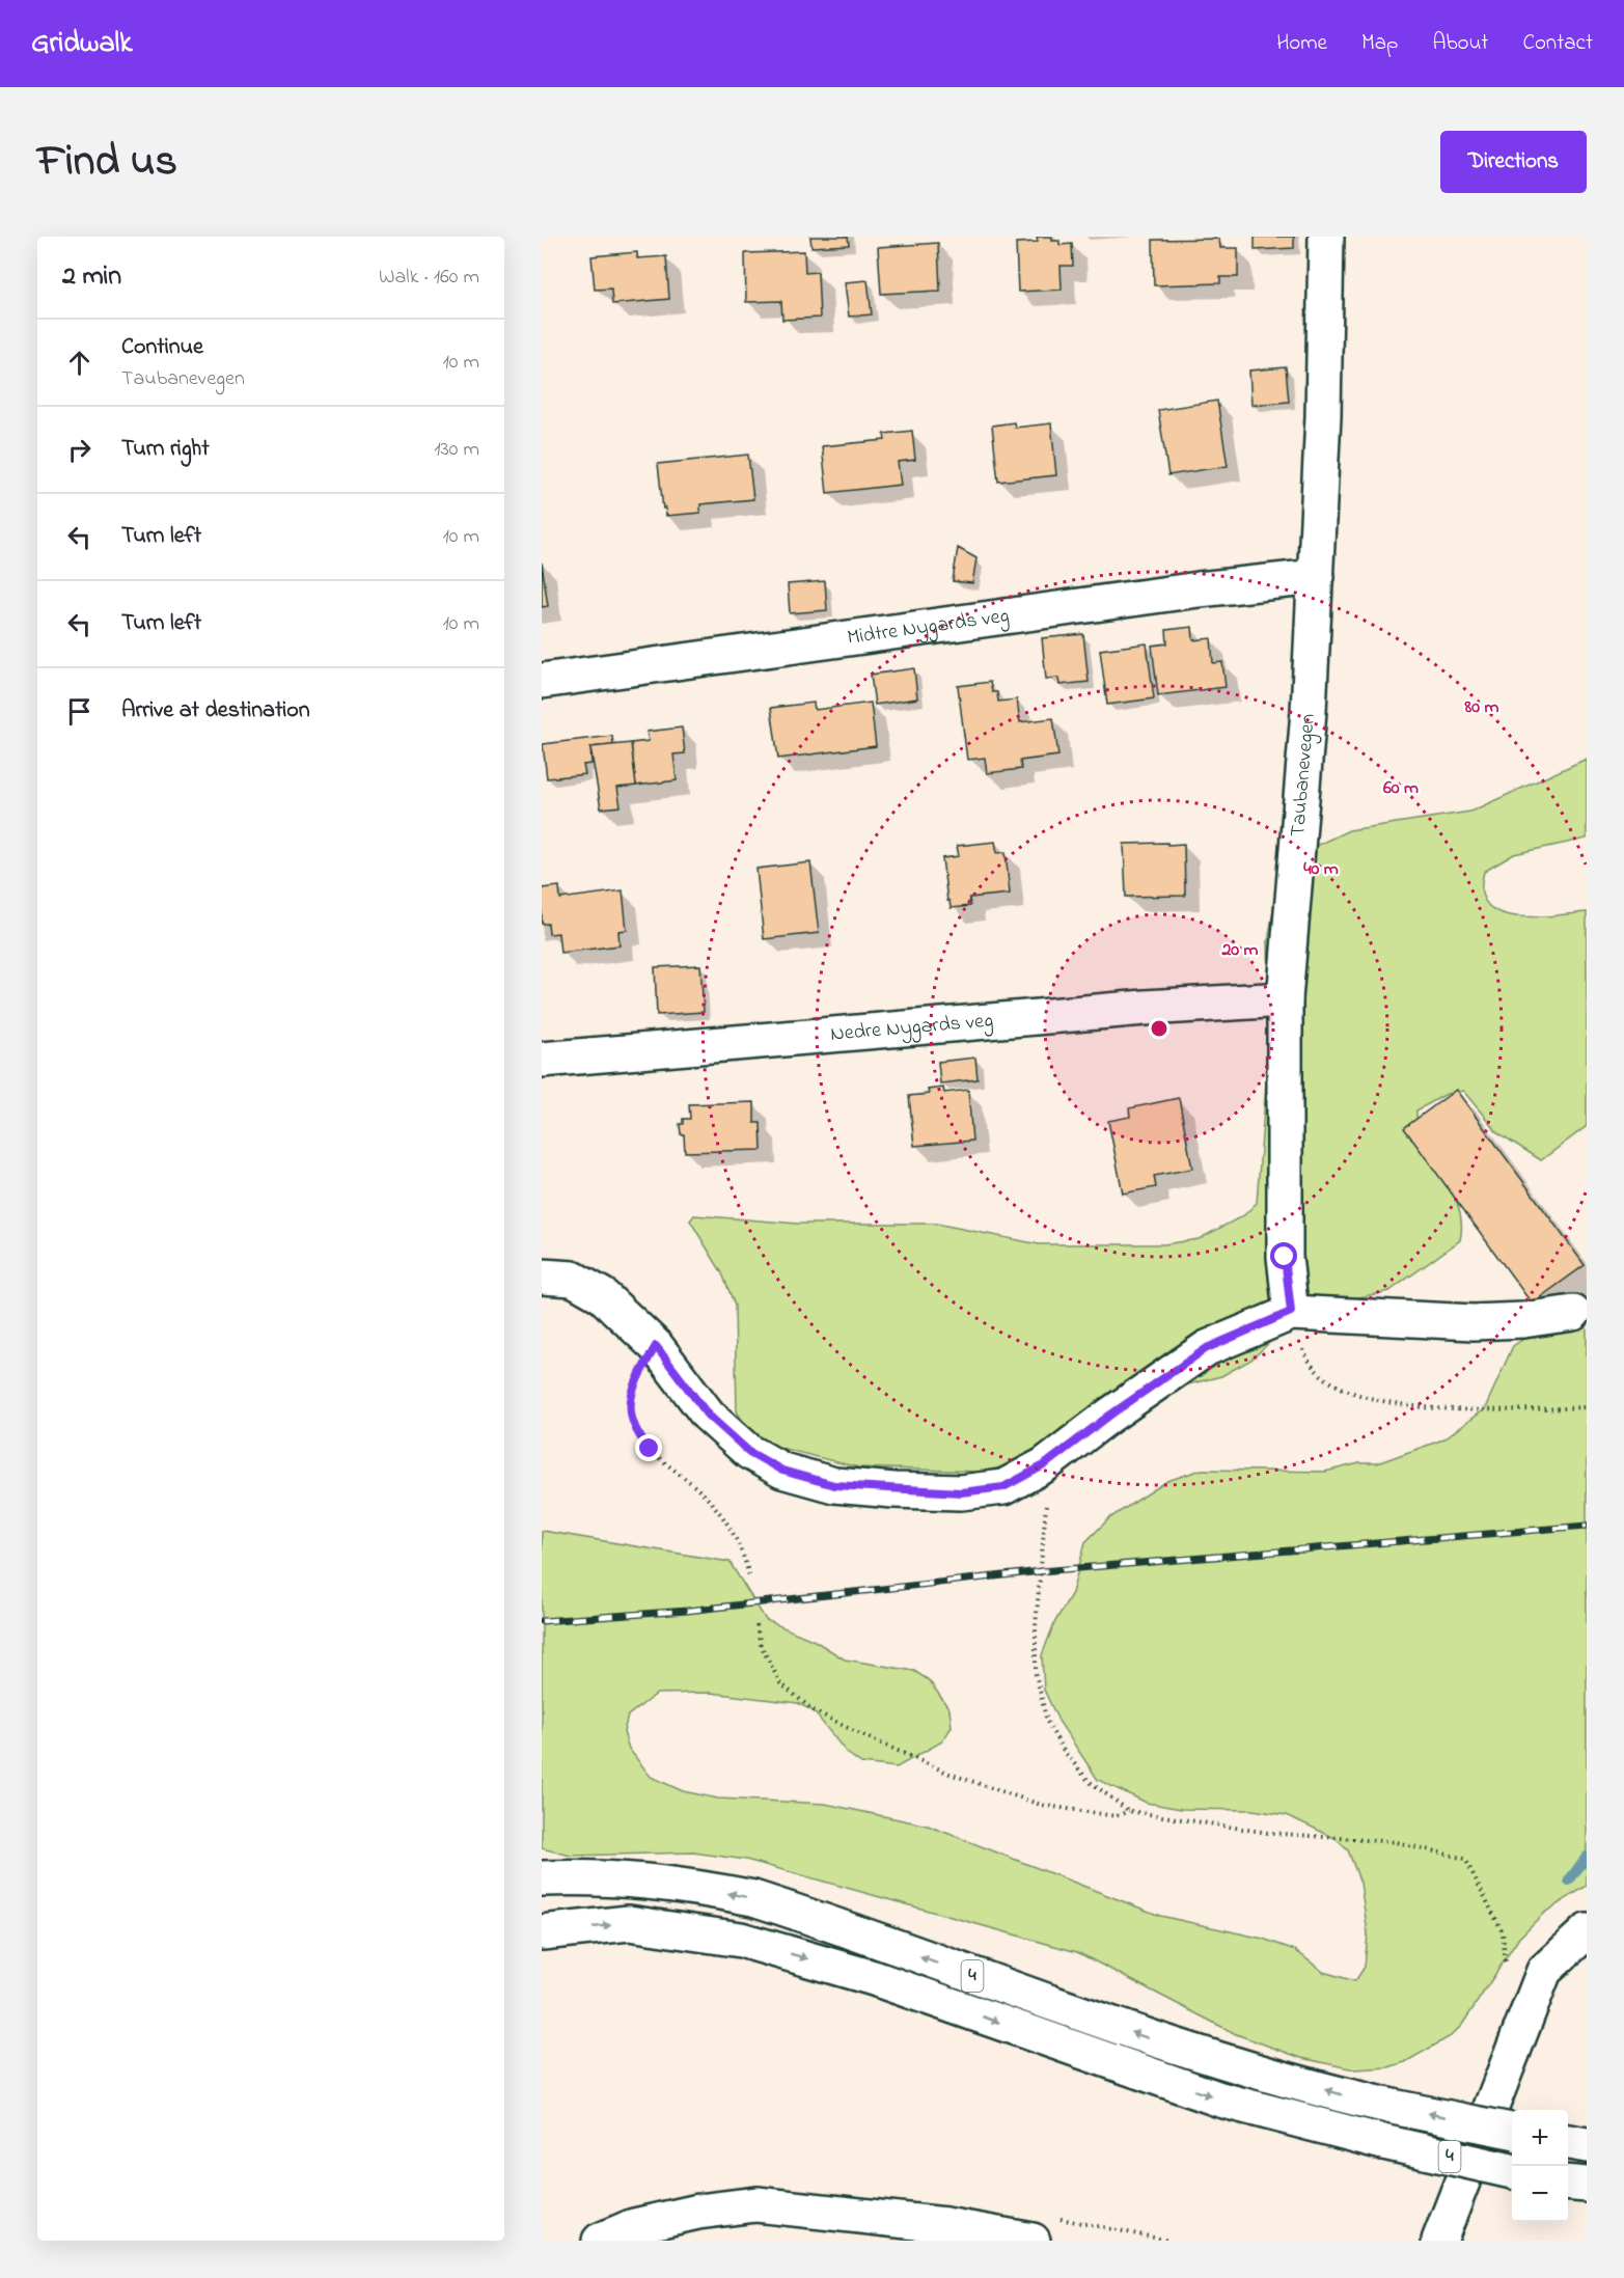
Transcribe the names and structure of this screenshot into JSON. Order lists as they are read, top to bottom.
{
  "streets": {
    "main road": [
      "Midtre Nygards veg",
      "Taubanevegen",
      "Nedre Nygards veg",
      "4"
    ]
  },
  "crossings": [
    ["Midtre Nygards veg", "Taubanevegen"],
    ["Taubanevegen", "Nedre Nygards veg"]
  ],
  "page": {
    "header": "Gridwalk",
    "nav": [
      "Home",
      "Map",
      "About",
      "Contact"
    ],
    "title": "Find us",
    "buttons": "Directions",
    "heading": ["2 min", "Walk · 160 m"],
    "list": [
      ["Continue", "Taubanevegen", "10 m"],
      ["Turn right", "130 m"],
      ["Turn left", "10 m"],
      ["Turn left", "10 m"],
      "Arrive at destination"
    ],
    "map_buttons": ["+", "−"]
  },
  "rings": [
    "80 m",
    "60 m",
    "40 m",
    "20 m"
  ]
}
